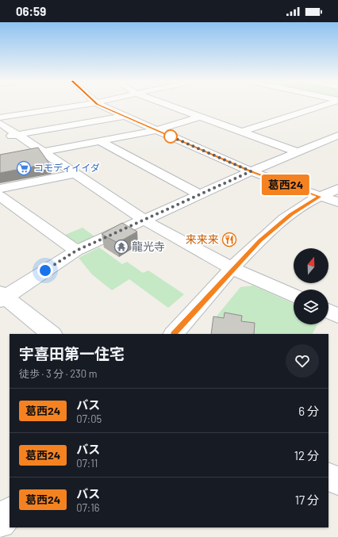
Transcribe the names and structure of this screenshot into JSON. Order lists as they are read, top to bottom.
{
  "places": {
    "supermarket": ["コモディイイダ"],
    "restaurant": ["来来来"],
    "temple": ["龍光寺"]
  },
  "lines": ["bus line 葛西24"],
  "north": "top",
  "page": {
    "status": "06:59",
    "on_map": "葛西24",
    "heading": ["宇喜田第一住宅", "徒歩 · 3 分 · 230 m"],
    "list": [
      {
        "mark": "葛西24",
        "name": "バス",
        "note": "07:05",
        "value": "6 分"
      },
      {
        "mark": "葛西24",
        "name": "バス",
        "note": "07:11",
        "value": "12 分"
      },
      {
        "mark": "葛西24",
        "name": "バス",
        "note": "07:16",
        "value": "17 分"
      }
    ]
  }
}
